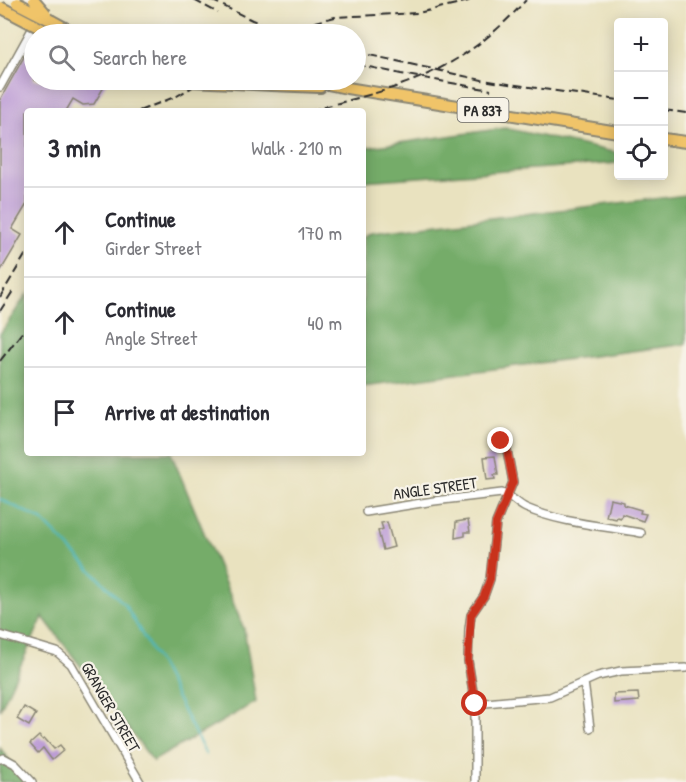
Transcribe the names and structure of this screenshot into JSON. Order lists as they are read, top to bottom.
{
  "streets": {
    "main road": ["PA 837"],
    "street": ["ANGLE STREET", "GRANGER STREET"]
  },
  "page": {
    "map_buttons": ["+", "−"],
    "search": "Search here",
    "heading": ["3 min", "Walk · 210 m"],
    "list": [
      ["Continue", "Girder Street", "170 m"],
      ["Continue", "Angle Street", "40 m"],
      "Arrive at destination"
    ]
  }
}
